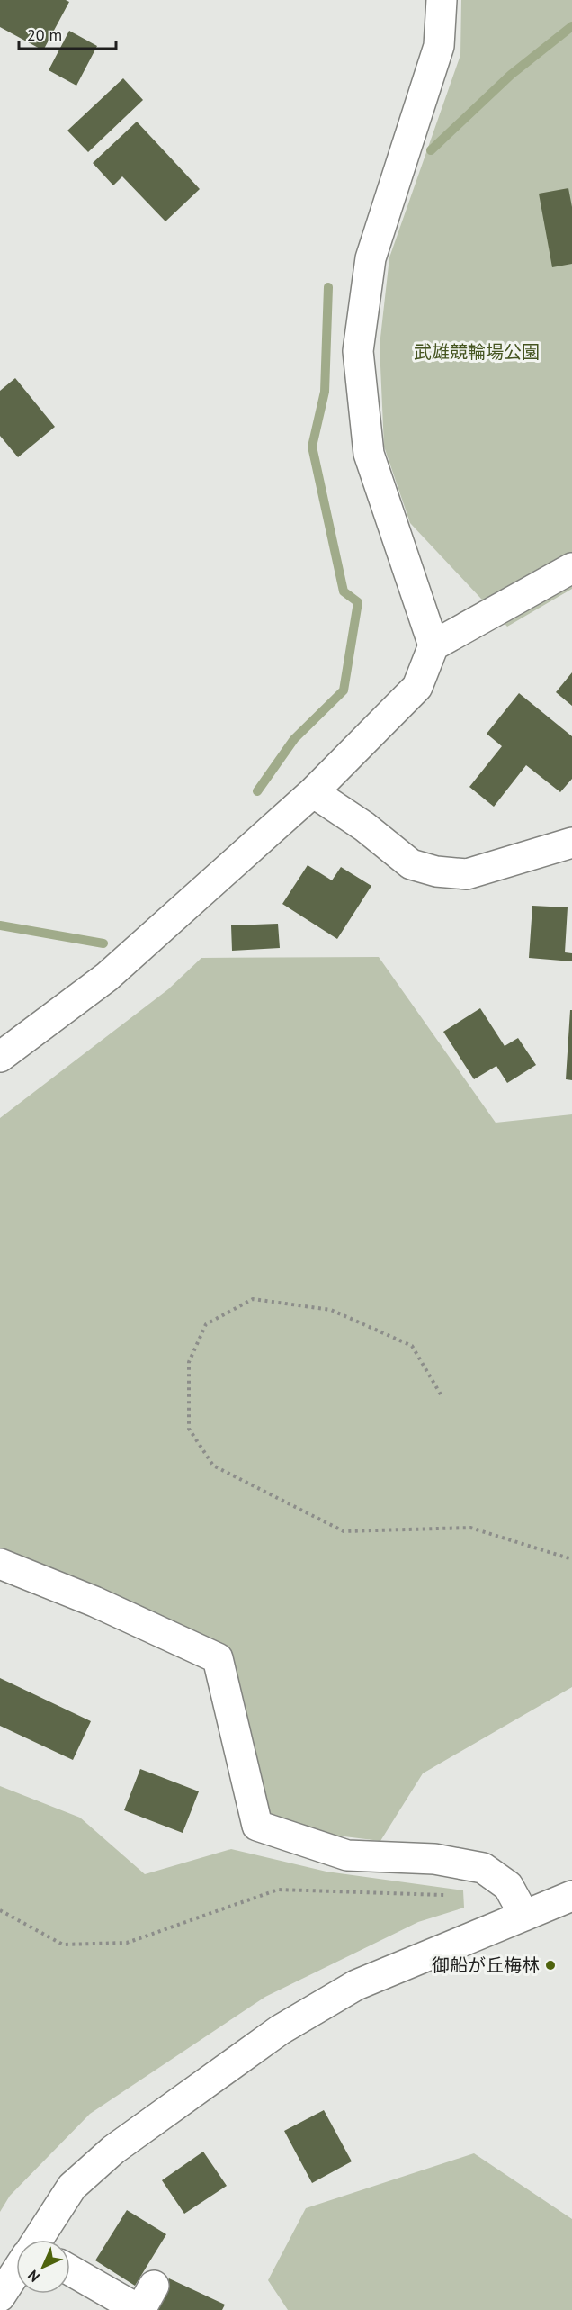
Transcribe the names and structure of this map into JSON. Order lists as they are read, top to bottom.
{
  "parks": ["武雄競輪場公園"],
  "places": ["御船が丘梅林"],
  "scale_bar": "20 m",
  "north": "bottom left"
}
